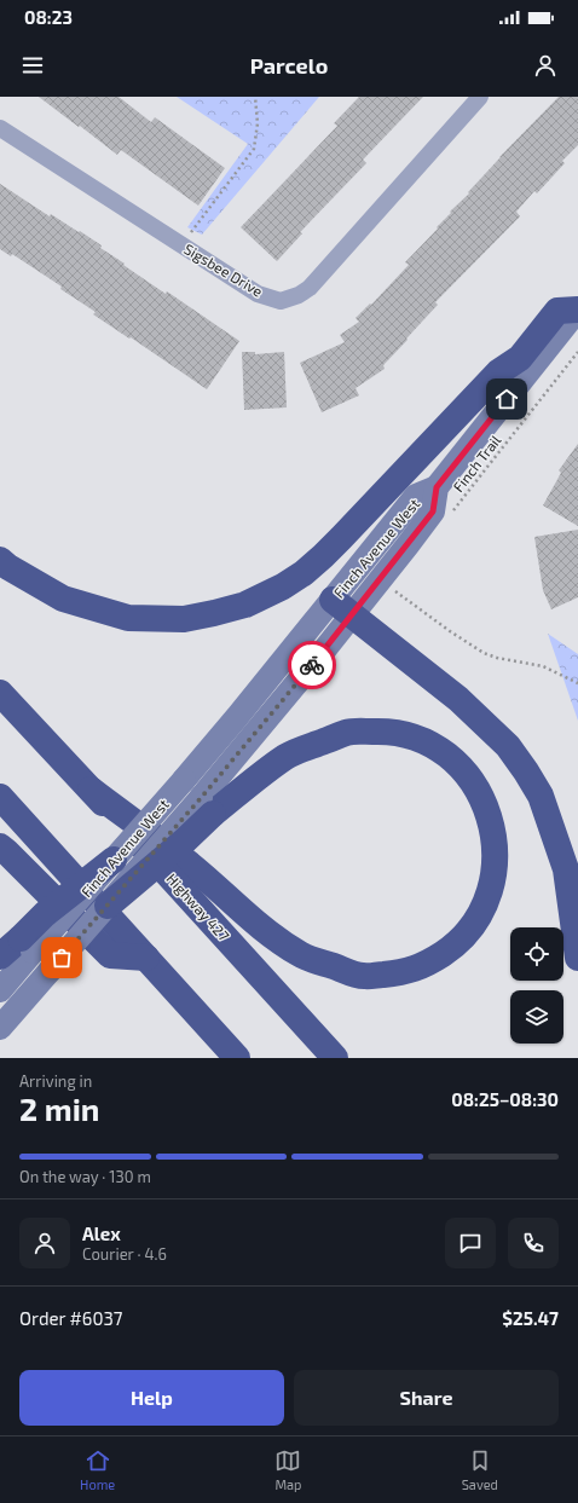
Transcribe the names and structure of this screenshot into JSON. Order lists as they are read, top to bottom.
{
  "streets": {
    "highway": ["Highway 427"],
    "main road": ["Finch Avenue West"],
    "street": ["Sigsbee Drive"],
    "path": ["Finch Trail"]
  },
  "page": {
    "status": "08:23",
    "header": "Parcelo",
    "heading": ["2 min", "Arriving in", "08:25–08:30"],
    "panel": [
      "Alex",
      "Courier · 4.6",
      "Order #6037",
      "$25.47"
    ],
    "bar": "On the way · 130 m",
    "buttons": ["Help", "Share"],
    "tabs": ["Home", "Map", "Saved"]
  }
}
